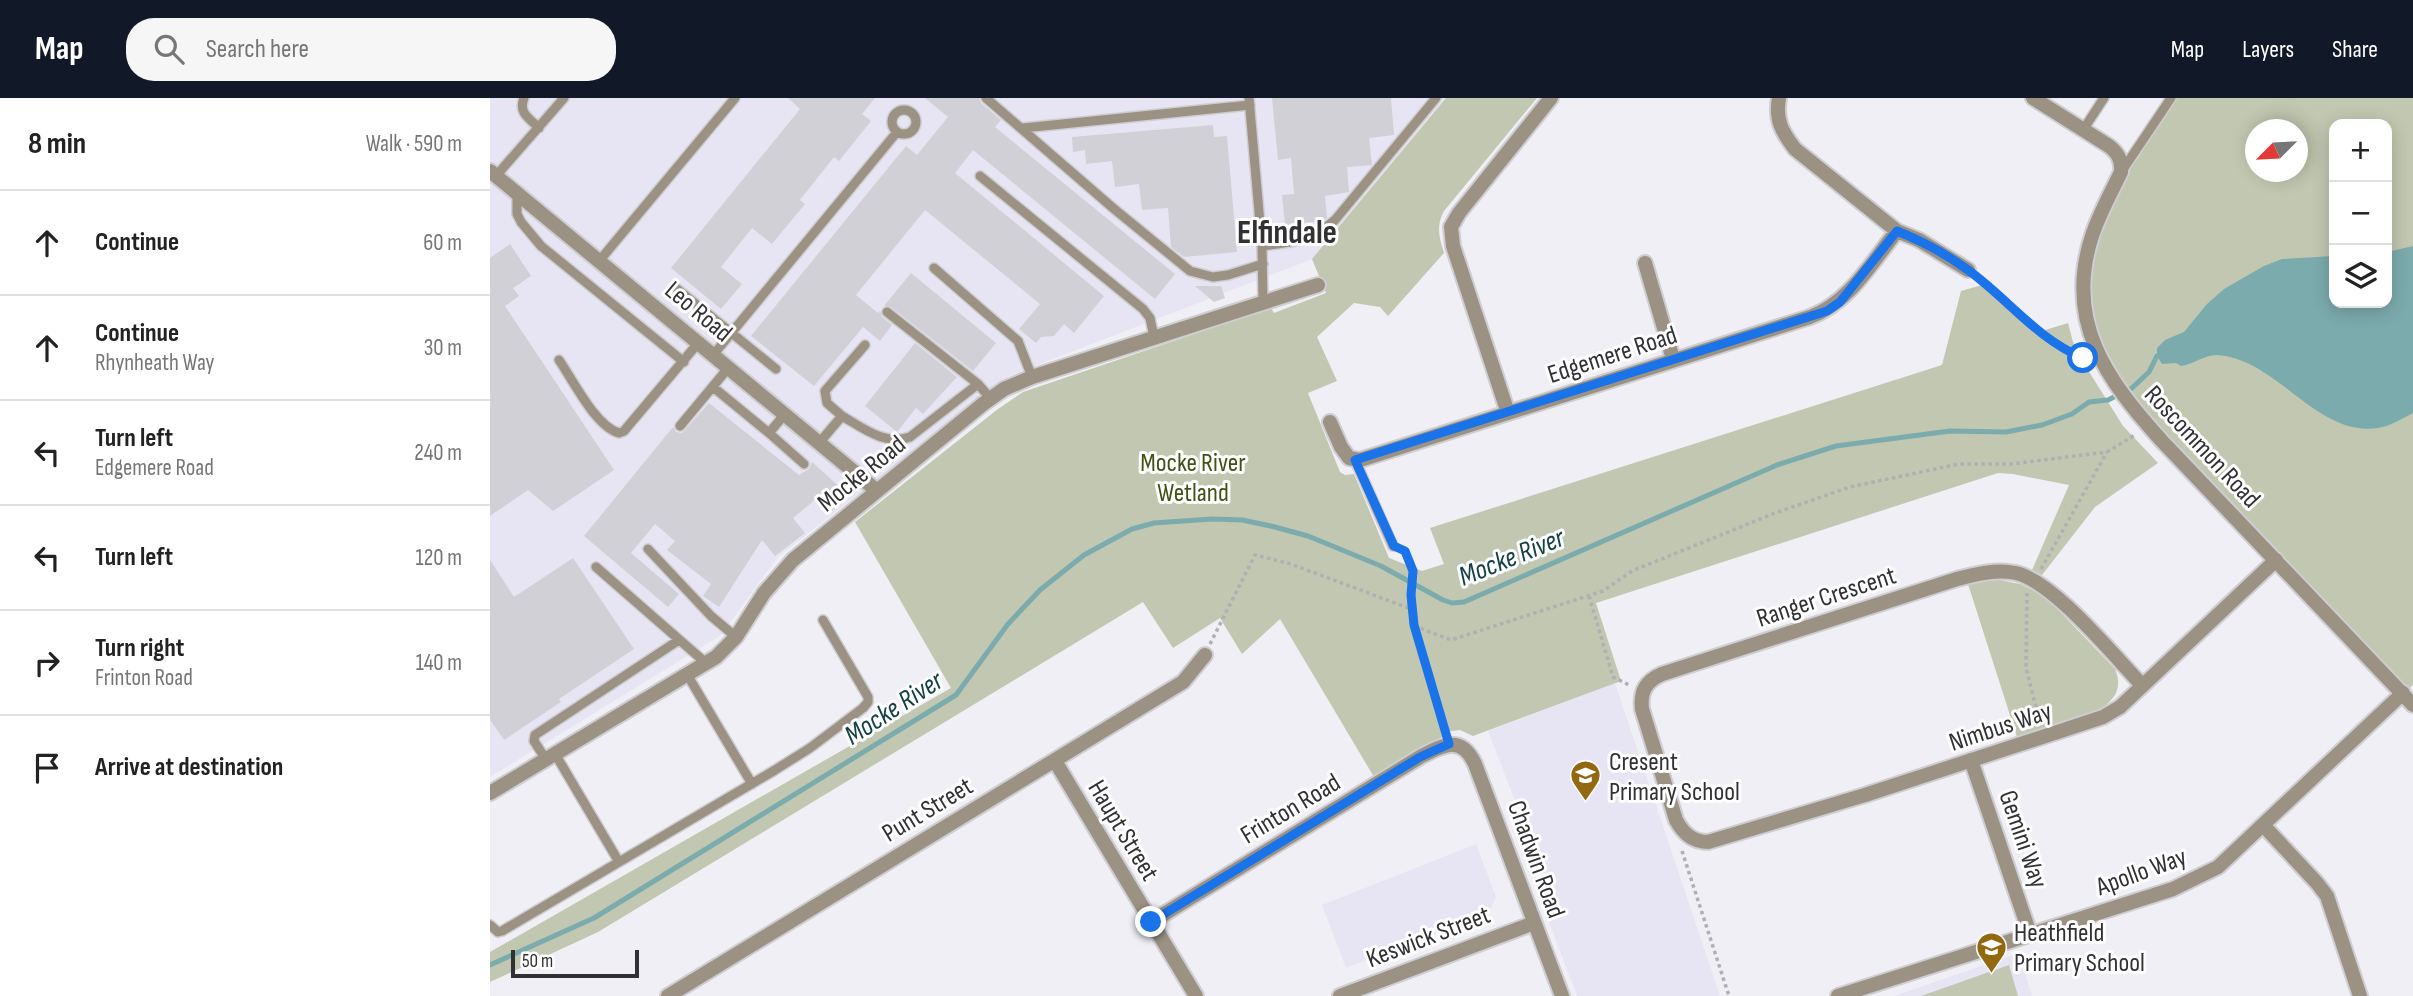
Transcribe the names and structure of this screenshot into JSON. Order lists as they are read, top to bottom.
{
  "streets": {
    "street": [
      "Leo Road",
      "Edgemere Road",
      "Roscommon Road",
      "Mocke Road",
      "Ranger Crescent",
      "Nimbus Way",
      "Frinton Road",
      "Punt Street",
      "Haupt Street",
      "Gemini Way",
      "Chadwin Road",
      "Apollo Way",
      "Keswick Street"
    ]
  },
  "crossings": [
    ["Leo Road", "Mocke Road"],
    ["Roscommon Road", "Nimbus Way"],
    ["Roscommon Road", "Apollo Way"],
    ["Nimbus Way", "Gemini Way"],
    ["Frinton Road", "Haupt Street"],
    ["Frinton Road", "Chadwin Road"],
    ["Punt Street", "Haupt Street"],
    ["Gemini Way", "Apollo Way"],
    ["Chadwin Road", "Keswick Street"]
  ],
  "districts": ["Elfindale"],
  "water": ["Mocke River"],
  "parks": ["Mocke River Wetland"],
  "places": {
    "school or university": ["Cresent Primary School", "Heathfield Primary School"]
  },
  "scale_bar": "50 m",
  "north": "bottom left",
  "page": {
    "header": "Map",
    "search": "Search here",
    "nav": ["Map", "Layers", "Share"],
    "heading": ["8 min", "Walk · 590 m"],
    "map_buttons": ["+", "−"],
    "list": [
      ["Continue", "60 m"],
      ["Continue", "Rhynheath Way", "30 m"],
      ["Turn left", "Edgemere Road", "240 m"],
      ["Turn left", "120 m"],
      ["Turn right", "Frinton Road", "140 m"],
      "Arrive at destination"
    ],
    "scale": "50 m"
  }
}
